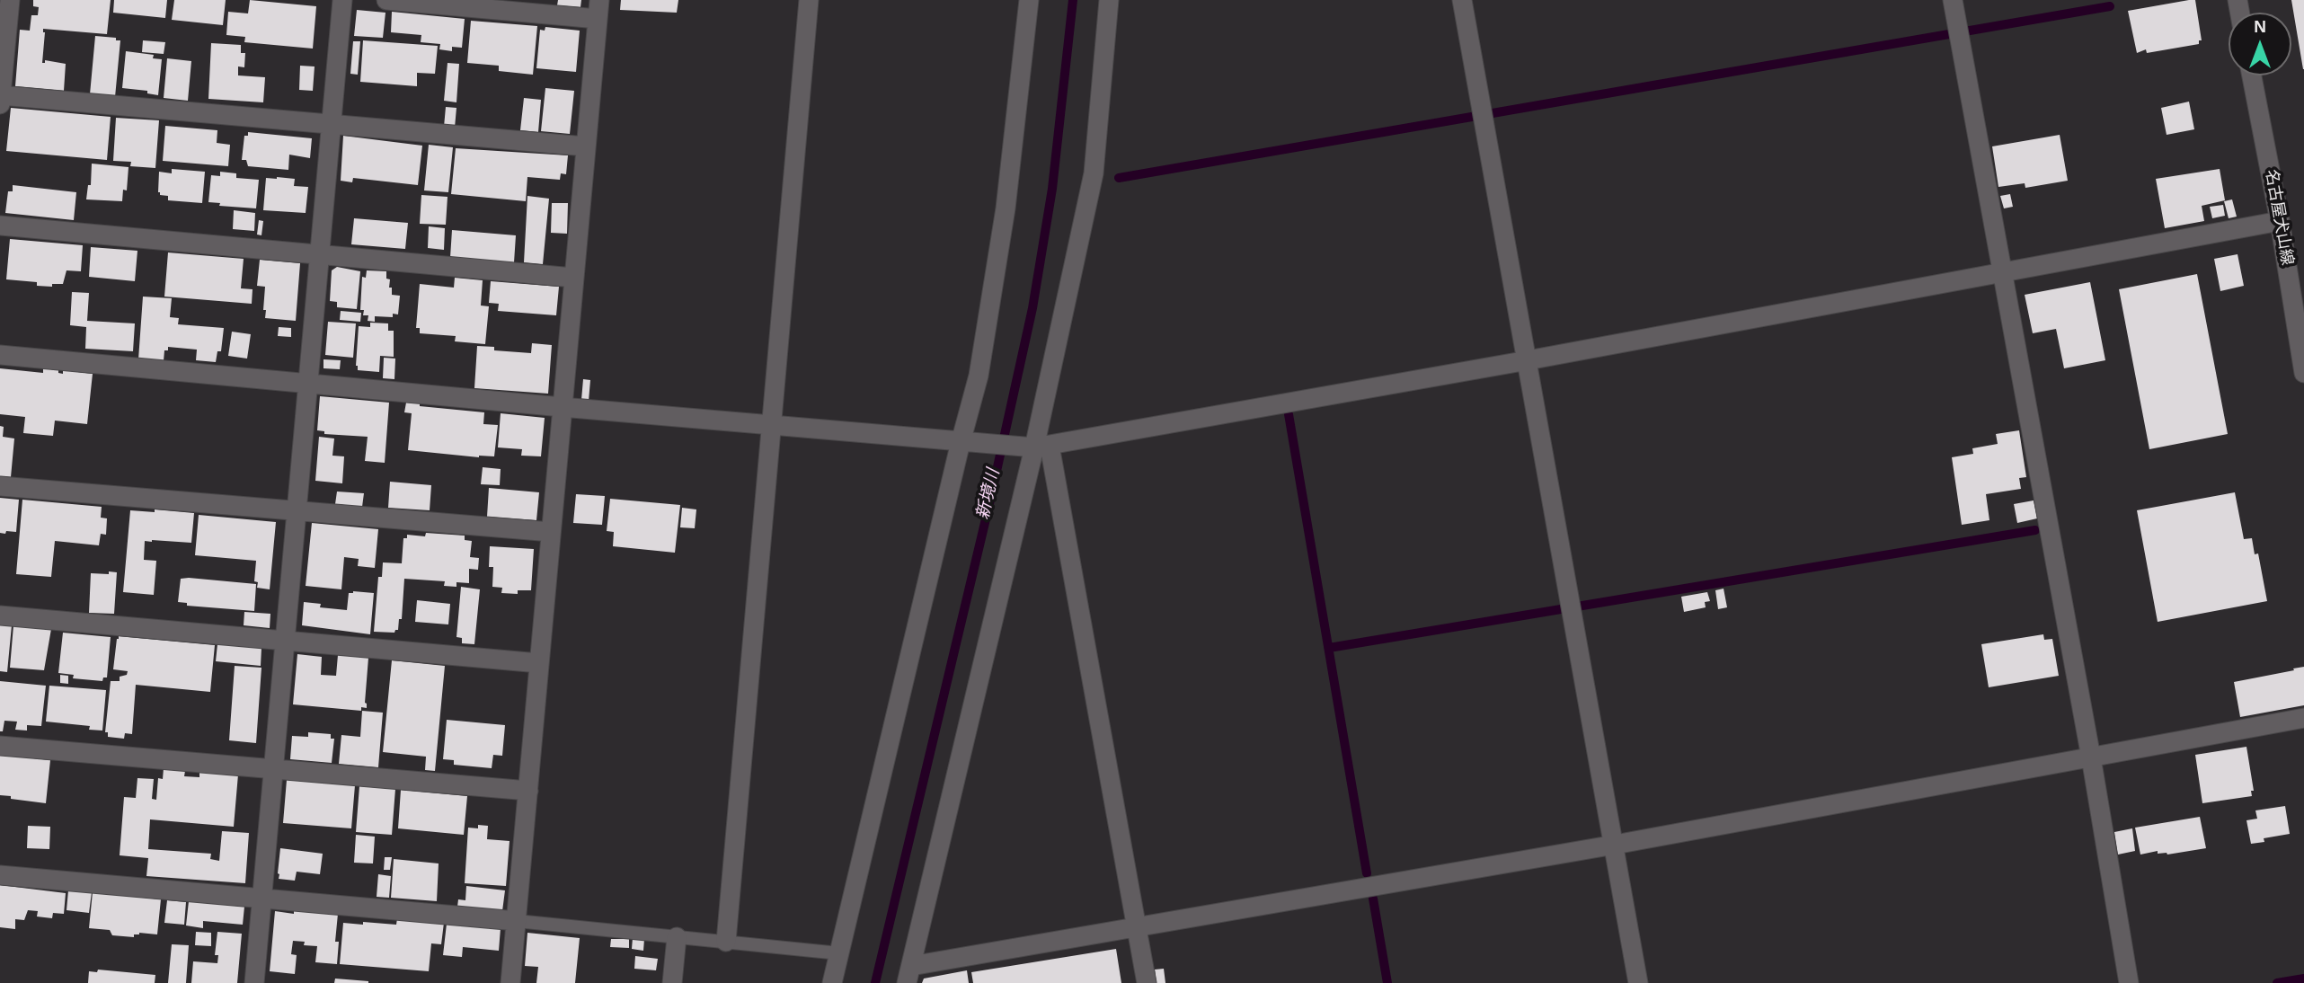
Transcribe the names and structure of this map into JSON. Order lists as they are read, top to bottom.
{
  "streets": {
    "street": ["名古屋犬山線"]
  },
  "water": ["新境川"],
  "north": "top"
}
